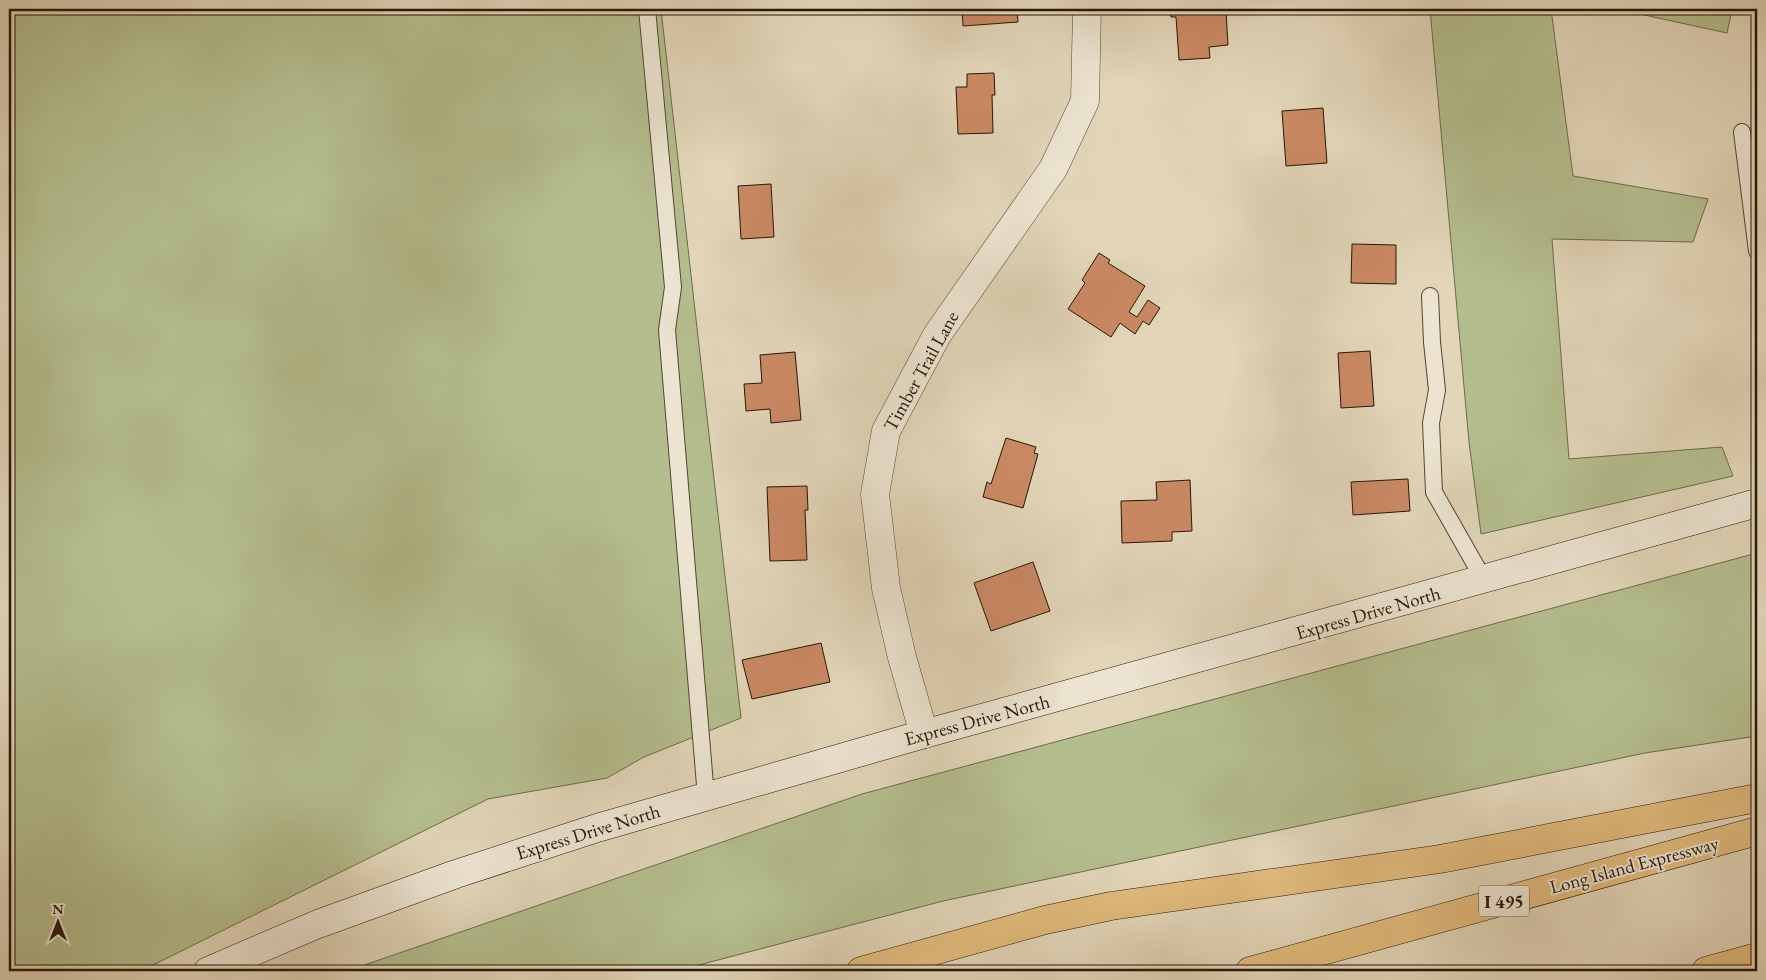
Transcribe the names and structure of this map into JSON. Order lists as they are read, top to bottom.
{
  "streets": {
    "highway": ["Long Island Expressway", "I 495"],
    "main road": ["Timber Trail Lane", "Express Drive North"]
  },
  "crossings": [
    ["Timber Trail Lane", "Express Drive North"]
  ],
  "north": "top"
}
